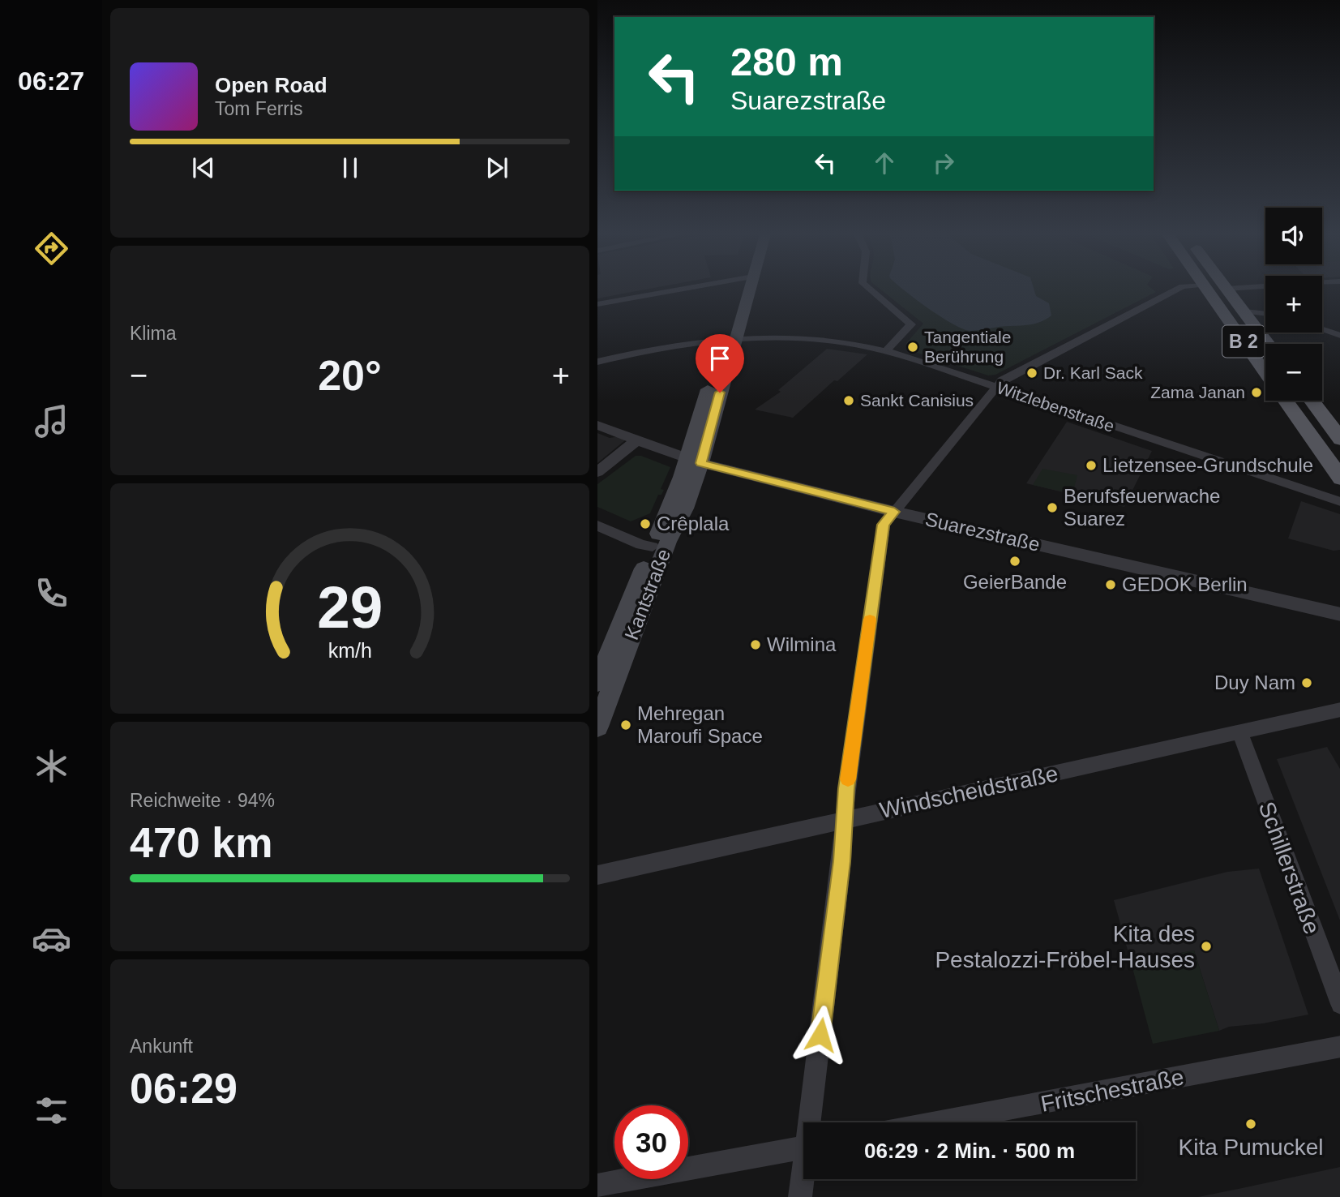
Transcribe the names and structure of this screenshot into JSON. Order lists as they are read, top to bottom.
{
  "streets": {
    "main road": ["B 2", "Kantstraße"],
    "street": [
      "Witzlebenstraße",
      "Suarezstraße",
      "Windscheidstraße",
      "Schillerstraße",
      "Fritschestraße"
    ]
  },
  "crossings": [
    ["Suarezstraße", "Kantstraße"],
    ["Windscheidstraße", "Schillerstraße"]
  ],
  "places": [
    "Tangentiale Berührung",
    "Dr. Karl Sack",
    "Zama Janan",
    "Sankt Canisius",
    "Lietzensee-Grundschule",
    "Berufsfeuerwache Suarez",
    "Crêplala",
    "GeierBande",
    "GEDOK Berlin",
    "Wilmina",
    "Duy Nam",
    "Mehregan Maroufi Space",
    "Kita des Pestalozzi-Fröbel-Hauses",
    "Kita Pumuckel"
  ],
  "page": {
    "tabs": "06:27",
    "turn": ["280 m", "Suarezstraße"],
    "song": ["Open Road", "Tom Ferris"],
    "map_buttons": ["+", "−"],
    "tile": [
      "Klima",
      ["Reichweite · 94%", "470 km"],
      ["Ankunft", "06:29"]
    ],
    "heat": ["−", "20°", "+"],
    "limit": "30",
    "trip": "06:29 · 2 Min. · 500 m",
    "gauge": ["29", "km/h"]
  }
}
